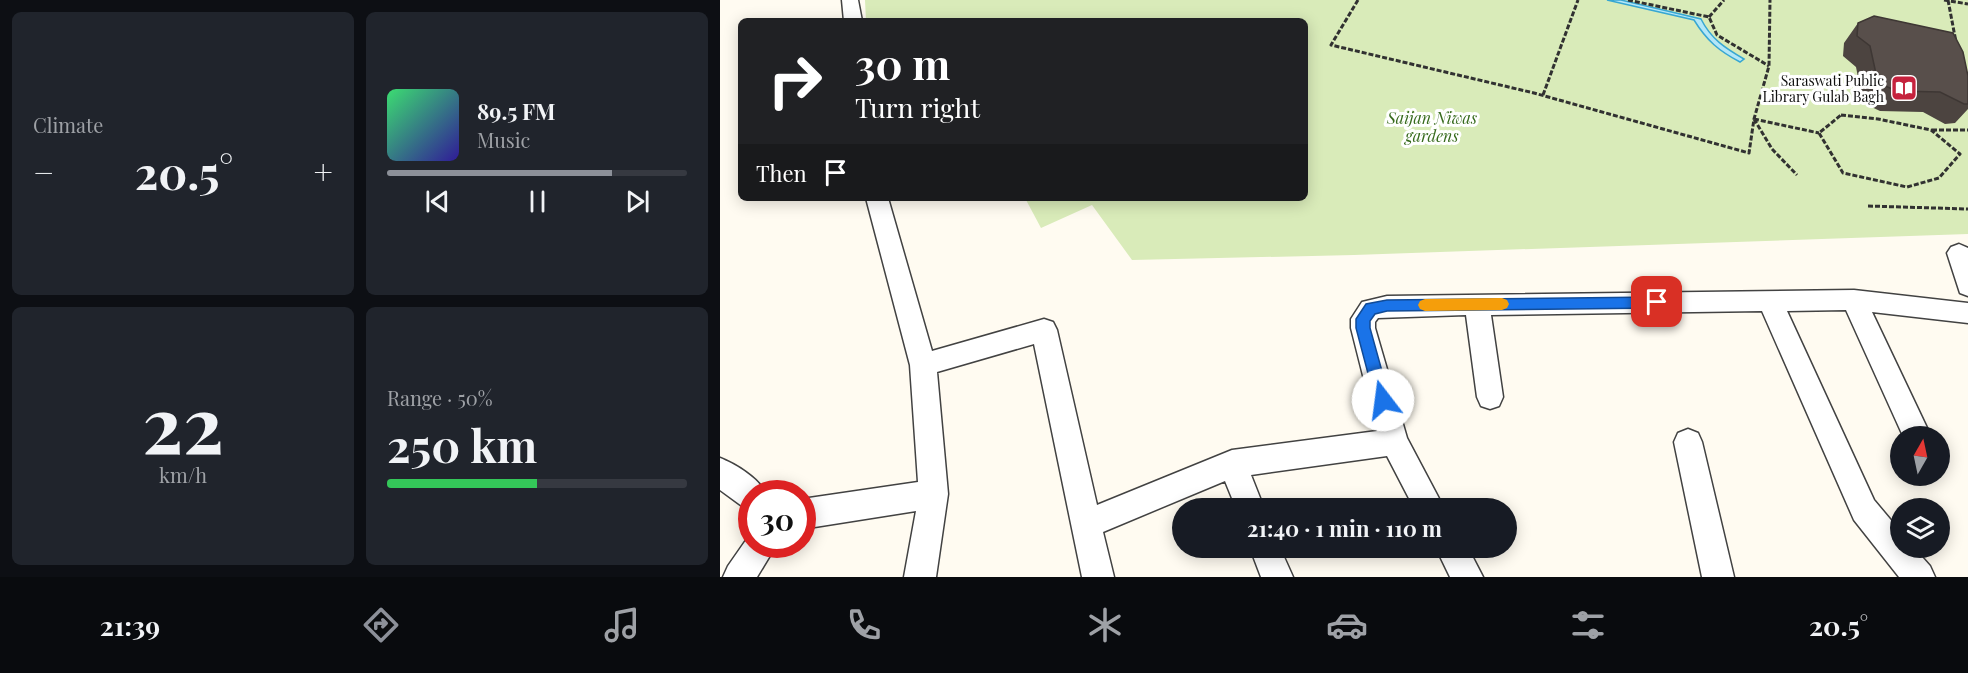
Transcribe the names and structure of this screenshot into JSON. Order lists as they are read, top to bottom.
{
  "parks": ["Saijan Niwas gardens"],
  "places": {
    "library": ["Saraswati Public Library Gulab Bagh"]
  },
  "north": "top",
  "page": {
    "tile": [
      "Climate",
      ["22", "km/h"],
      ["Range · 50%", "250 km"]
    ],
    "turn": ["30 m", "Turn right"],
    "song": ["89.5 FM", "Music"],
    "then": "Then",
    "heat": ["−", "20.5°", "+"],
    "limit": "30",
    "trip": "21:40 · 1 min · 110 m",
    "tabs": ["21:39", "20.5°"]
  }
}
